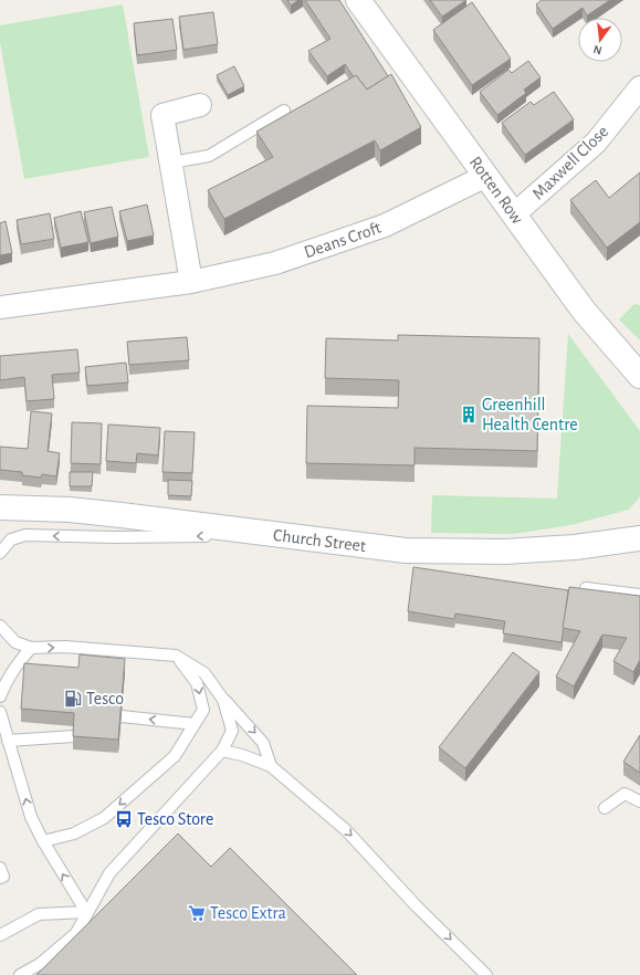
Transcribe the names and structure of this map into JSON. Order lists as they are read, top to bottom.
{
  "streets": {
    "street": [
      "Maxwell Close",
      "Rotten Row",
      "Deans Croft",
      "Church Street"
    ]
  },
  "crossings": [
    ["Maxwell Close", "Rotten Row"],
    ["Rotten Row", "Deans Croft"]
  ],
  "places": {
    "building": ["Greenhill Health Centre"],
    "fuel station": ["Tesco"],
    "bus stop": ["Tesco Store"],
    "supermarket": ["Tesco Extra"]
  },
  "north": "bottom"
}
